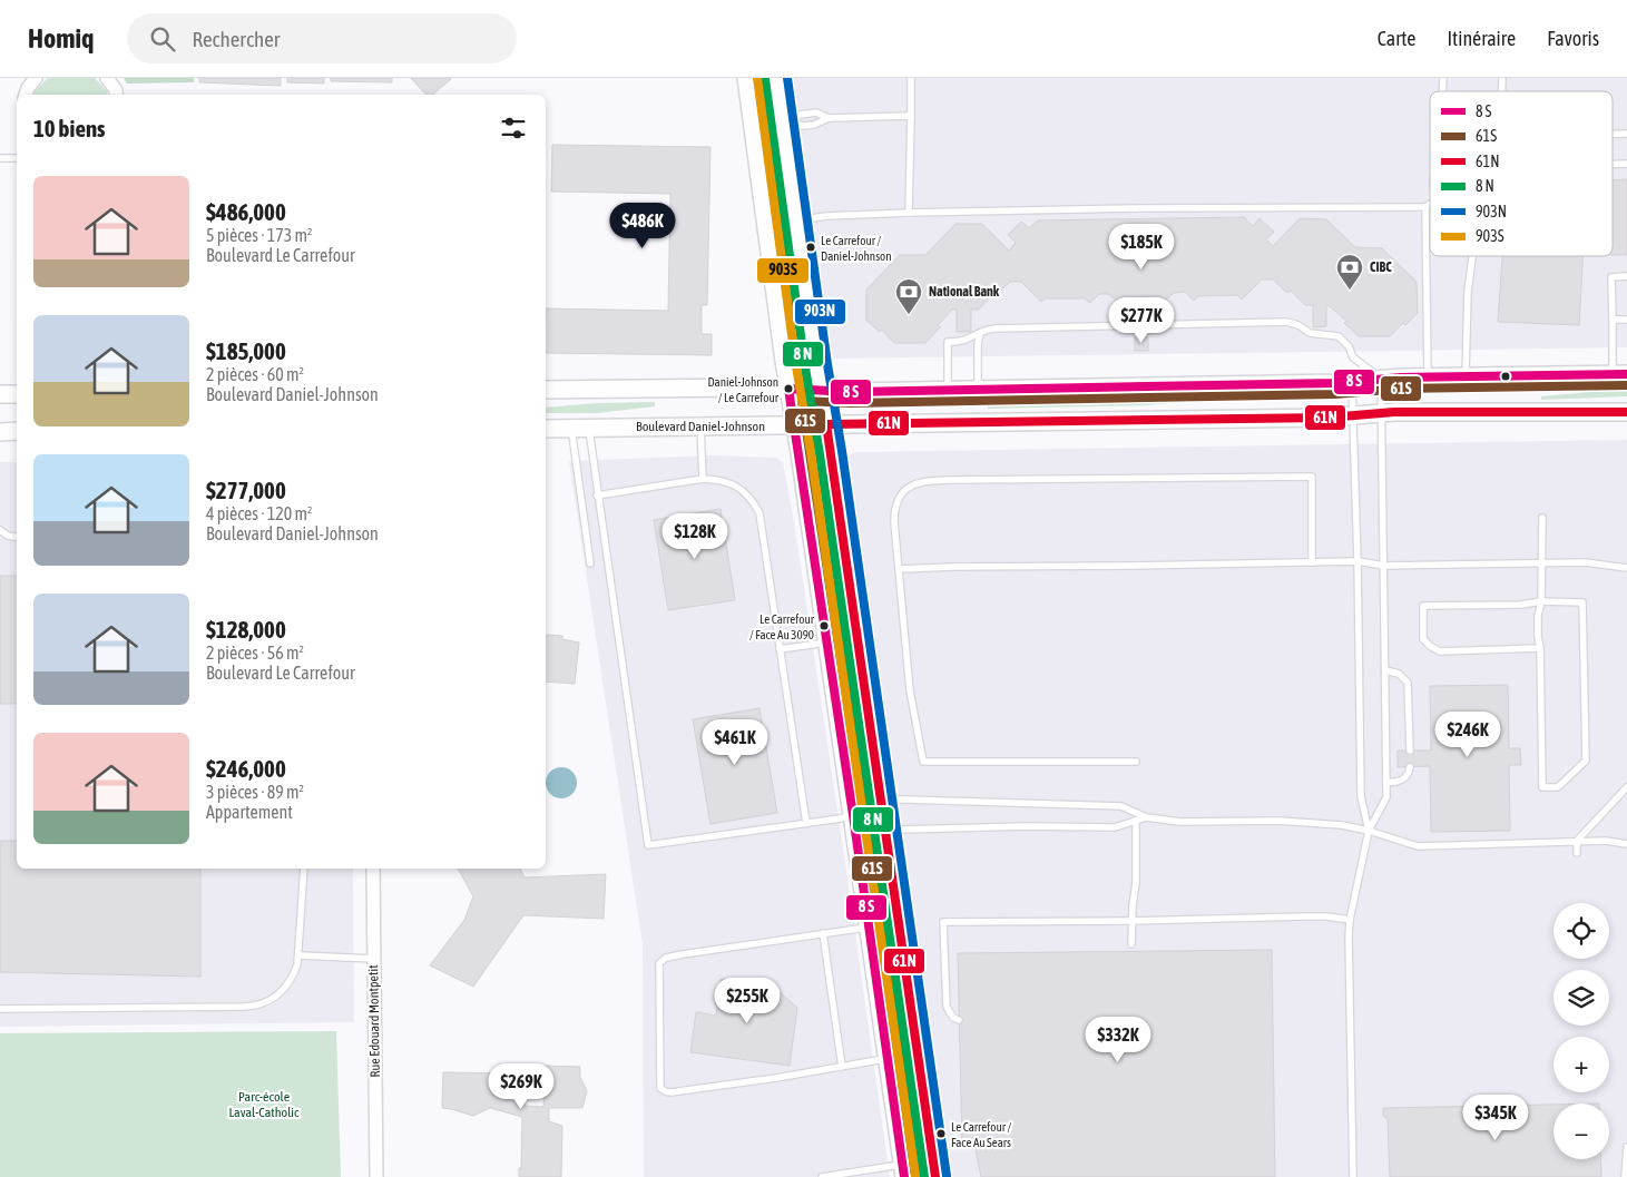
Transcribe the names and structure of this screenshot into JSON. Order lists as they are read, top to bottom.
{
  "streets": {
    "street": ["Boulevard Daniel-Johnson", "Rue Edouard Montpetit"]
  },
  "parks": ["Parc-école Laval-Catholic"],
  "places": {
    "other": [
      "Le Carrefour / Daniel-Johnson",
      "Daniel-Johnson / Le Carrefour",
      "Le Carrefour / Face Au 3090",
      "Le Carrefour / Face Au Sears"
    ],
    "bank": ["CIBC", "National Bank"]
  },
  "lines": [
    "transit line 903N",
    "transit line 903S",
    "transit line 61S",
    "transit line 61N"
  ],
  "legend": [
    "8 S",
    "61S",
    "61N",
    "8 N",
    "903N",
    "903S"
  ],
  "page": {
    "header": "Homiq",
    "search": "Rechercher",
    "nav": ["Carte", "Itinéraire", "Favoris"],
    "heading": "10 biens",
    "list": [
      {
        "name": "$486,000",
        "note": "5 pièces · 173 m² · Boulevard Le Carrefour"
      },
      {
        "name": "$185,000",
        "note": "2 pièces · 60 m² · Boulevard Daniel-Johnson"
      },
      {
        "name": "$277,000",
        "note": "4 pièces · 120 m² · Boulevard Daniel-Johnson"
      },
      {
        "name": "$128,000",
        "note": "2 pièces · 56 m² · Boulevard Le Carrefour"
      },
      {
        "name": "$246,000",
        "note": "3 pièces · 89 m² · Appartement"
      }
    ],
    "price": [
      "$486K",
      "$185K",
      "$277K",
      "$128K",
      "$246K",
      "$461K",
      "$255K",
      "$332K",
      "$269K",
      "$345K"
    ],
    "map_buttons": ["+", "−"]
  }
}
